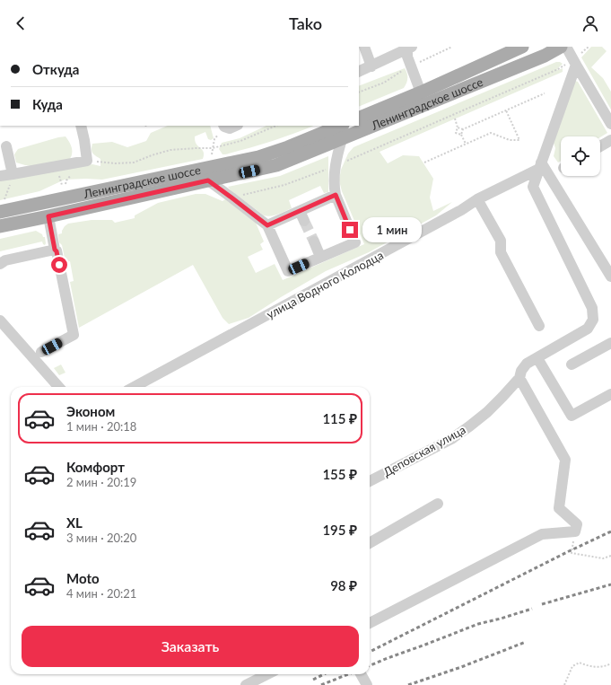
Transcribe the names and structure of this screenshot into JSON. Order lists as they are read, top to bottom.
{
  "streets": {
    "main road": ["Ленинградское шоссе"],
    "street": ["улица Водного Колодца", "Деповская улица"]
  },
  "crossings": [
    ["улица Водного Колодца", "Деповская улица"]
  ],
  "page": {
    "header": "Tako",
    "banner": ["Откуда", "Куда"],
    "bubble": "1 мин",
    "list": [
      {
        "name": "Эконом",
        "note": "1 мин · 20:18",
        "value": "115 ₽"
      },
      {
        "name": "Комфорт",
        "note": "2 мин · 20:19",
        "value": "155 ₽"
      },
      {
        "name": "XL",
        "note": "3 мин · 20:20",
        "value": "195 ₽"
      },
      {
        "name": "Moto",
        "note": "4 мин · 20:21",
        "value": "98 ₽"
      }
    ],
    "buttons": "Заказать"
  }
}
